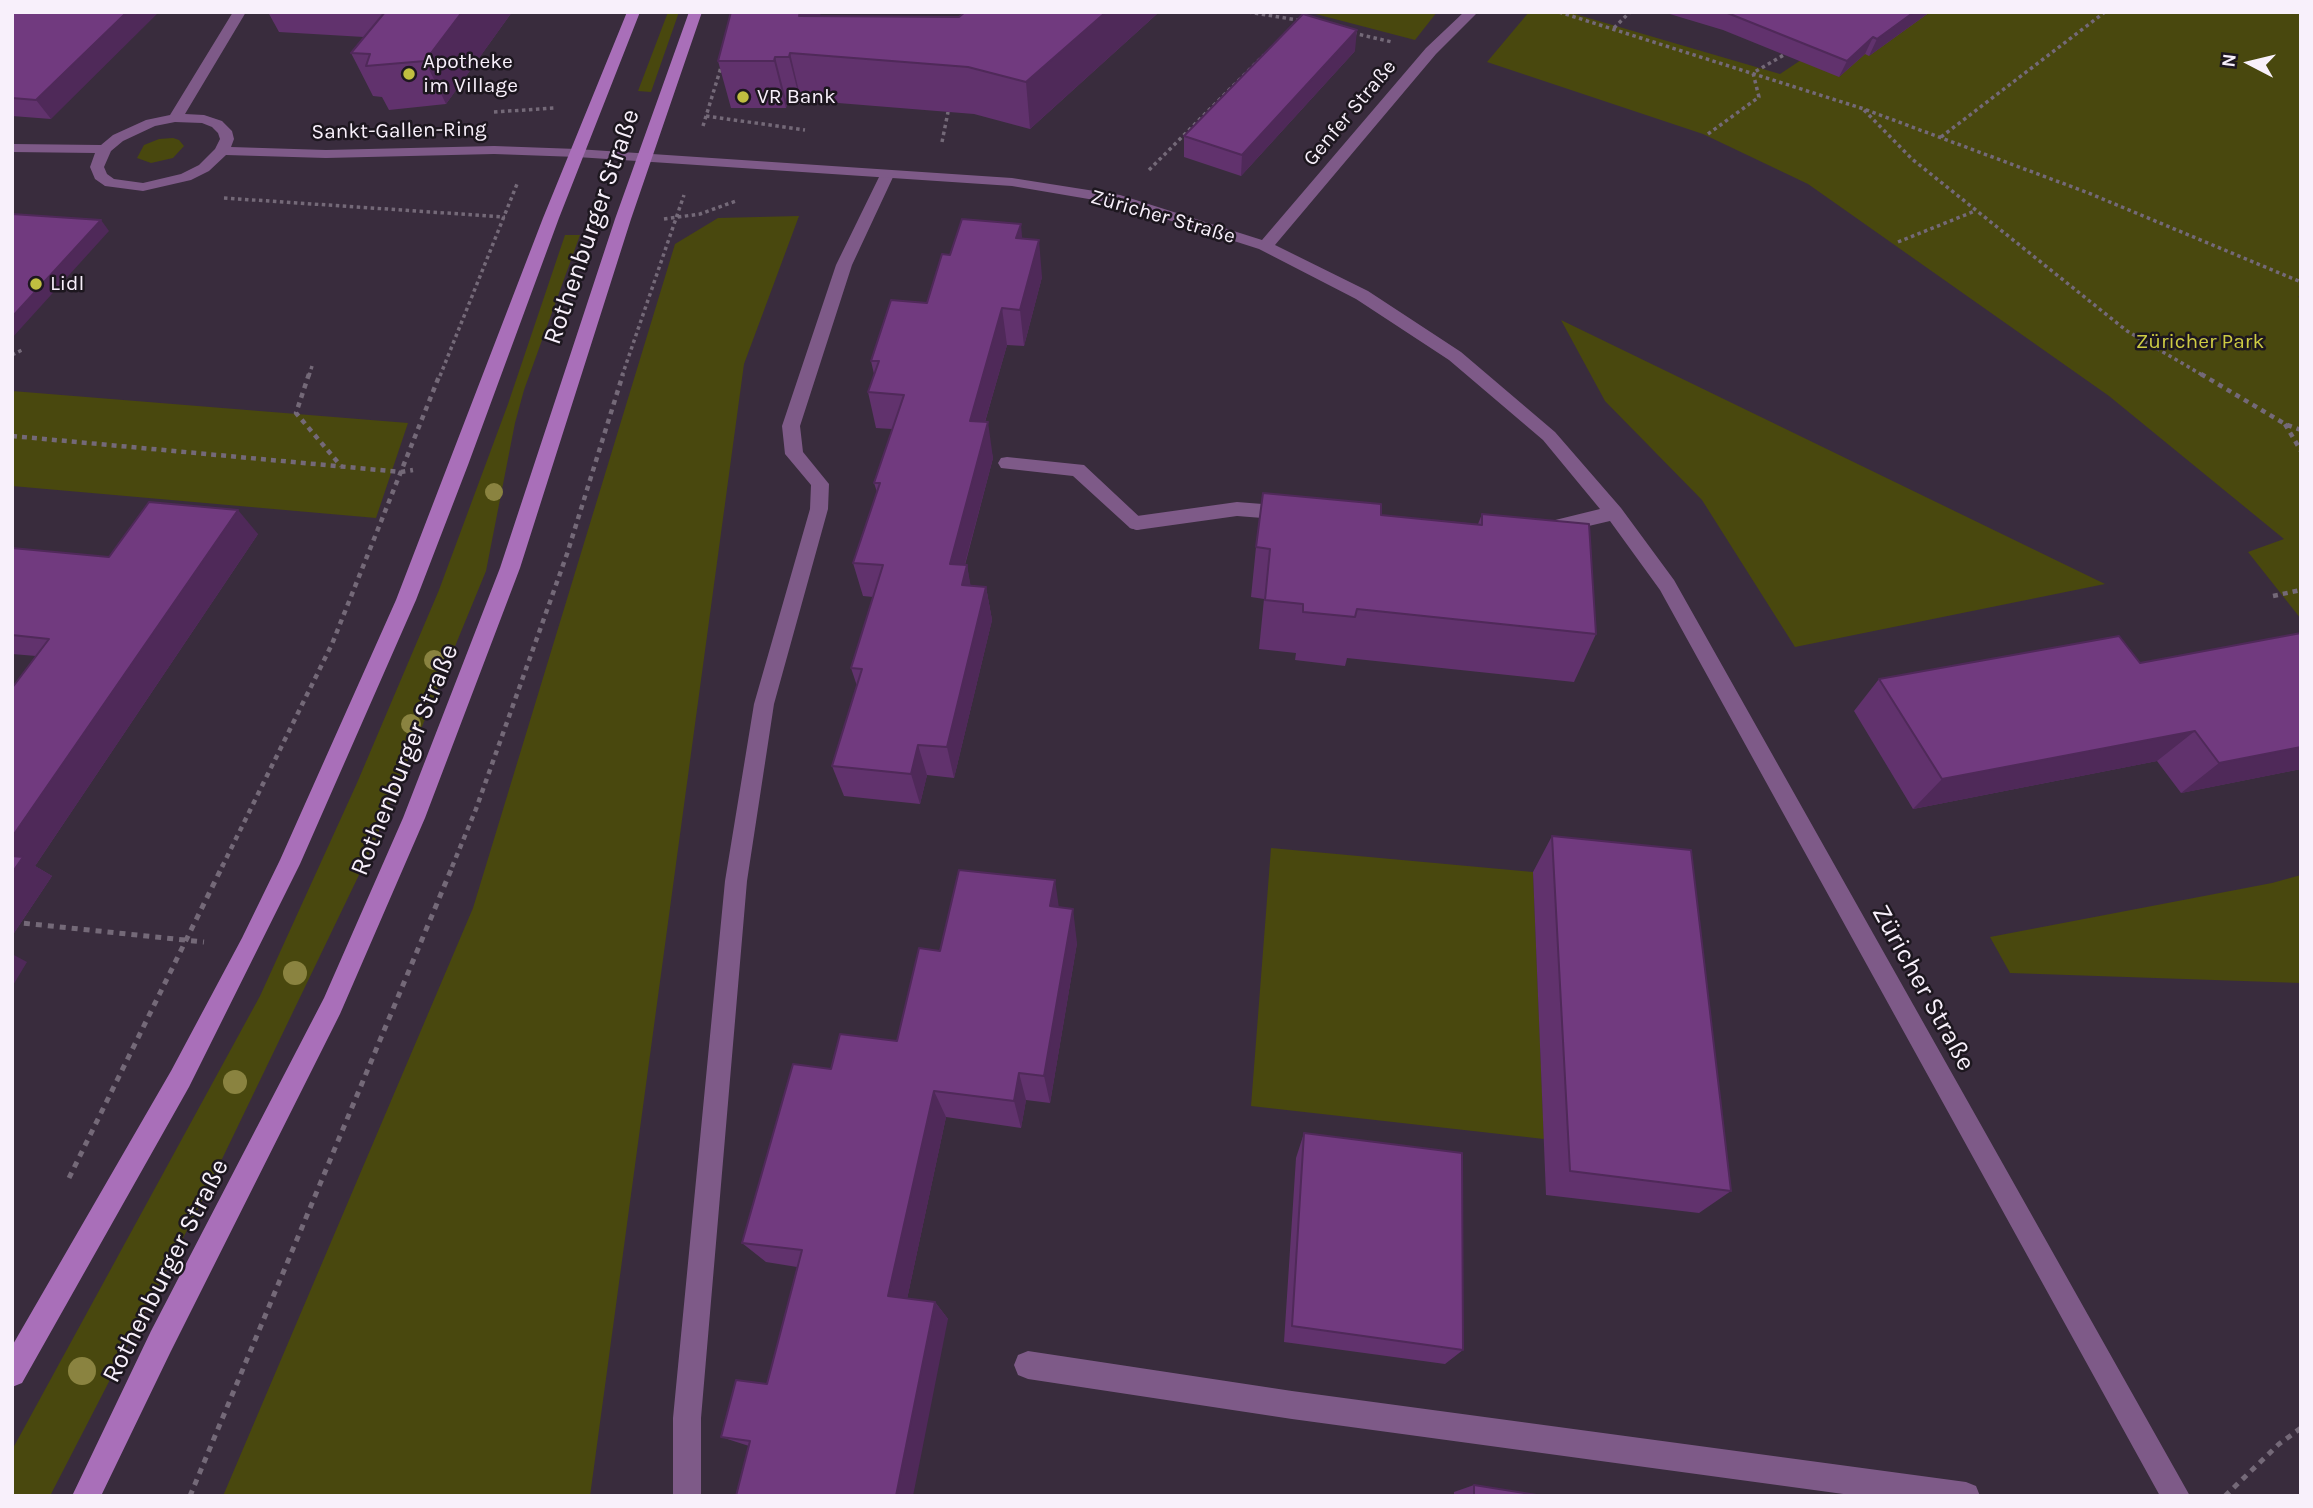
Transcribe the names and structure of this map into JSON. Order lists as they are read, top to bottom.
{
  "streets": {
    "main road": ["Rothenburger Straße"],
    "street": ["Genfer Straße", "Sankt-Gallen-Ring", "Züricher Straße"]
  },
  "crossings": [
    ["Genfer Straße", "Züricher Straße"],
    ["Sankt-Gallen-Ring", "Züricher Straße"],
    ["Sankt-Gallen-Ring", "Rothenburger Straße"],
    ["Züricher Straße", "Rothenburger Straße"]
  ],
  "parks": ["Züricher Park"],
  "places": ["Apotheke im Village", "VR Bank", "Lidl"],
  "north": "left"
}
